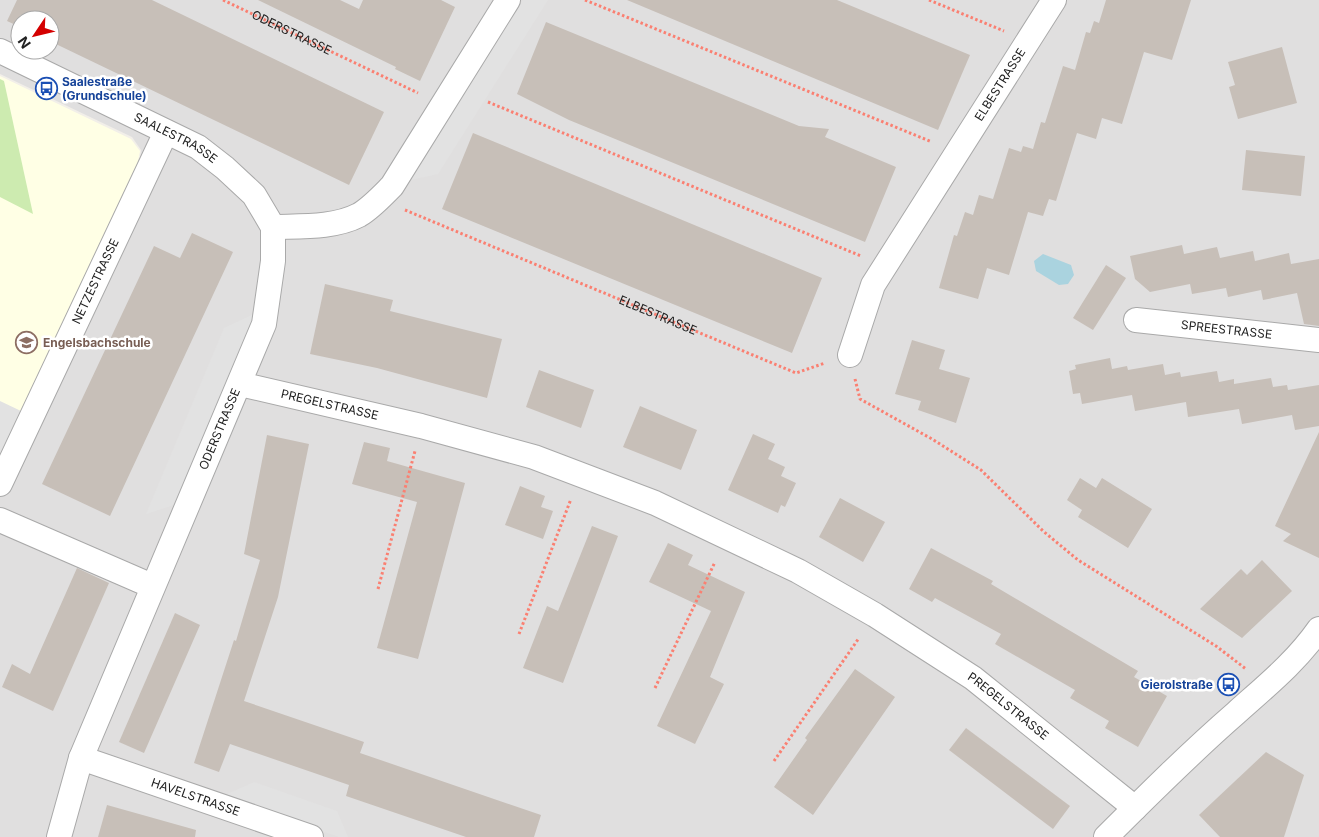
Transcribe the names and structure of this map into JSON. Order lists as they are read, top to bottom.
{
  "streets": {
    "street": [
      "ODERSTRASSE",
      "ELBESTRASSE",
      "SAALESTRASSE",
      "NETZESTRASSE",
      "SPREESTRASSE",
      "PREGELSTRASSE",
      "HAVELSTRASSE"
    ]
  },
  "crossings": [
    ["ODERSTRASSE", "SAALESTRASSE"],
    ["ODERSTRASSE", "PREGELSTRASSE"],
    ["ODERSTRASSE", "HAVELSTRASSE"],
    ["SAALESTRASSE", "NETZESTRASSE"]
  ],
  "places": {
    "bus stop": ["Saalestraße (Grundschule)", "Gierolstraße"],
    "school or university": ["Engelsbachschule"]
  },
  "north": "bottom left"
}
